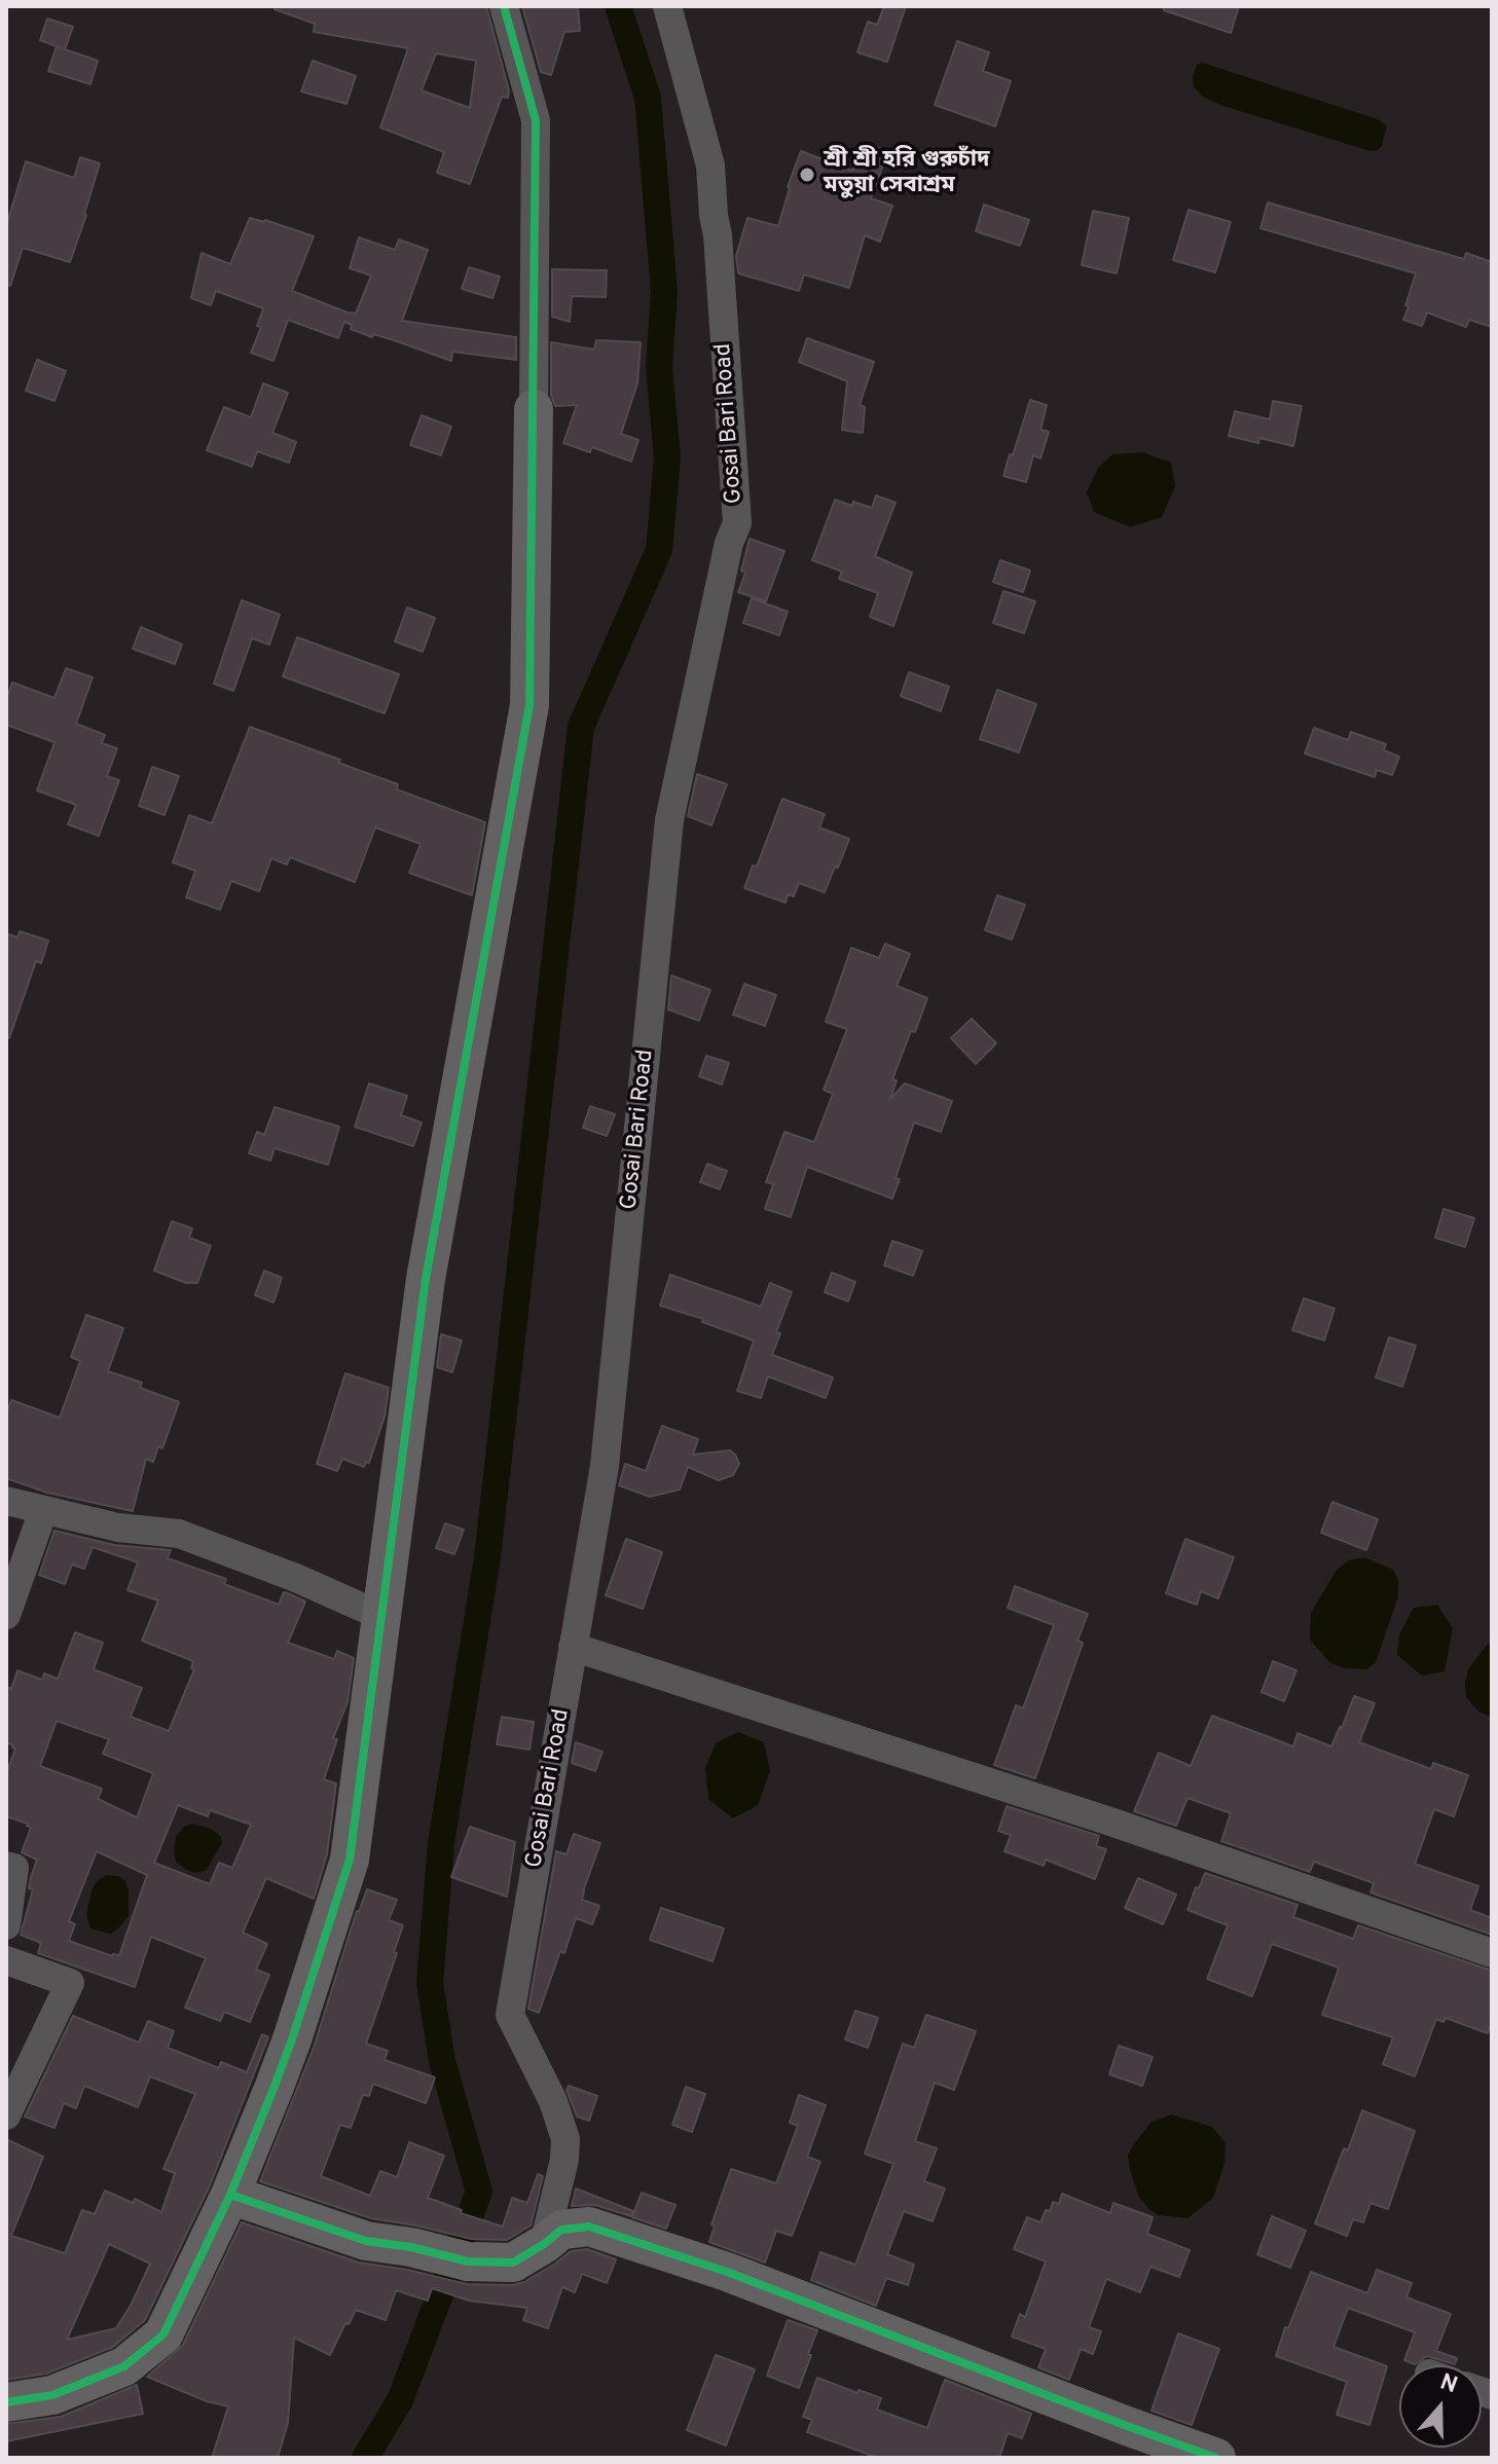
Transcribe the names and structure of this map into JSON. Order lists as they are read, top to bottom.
{
  "streets": {
    "street": ["Gosai Bari Road"]
  },
  "places": ["শ্রী শ্রী হরি গুরুচাঁদ মতুয়া সেবাশ্রম"],
  "north": "top"
}
